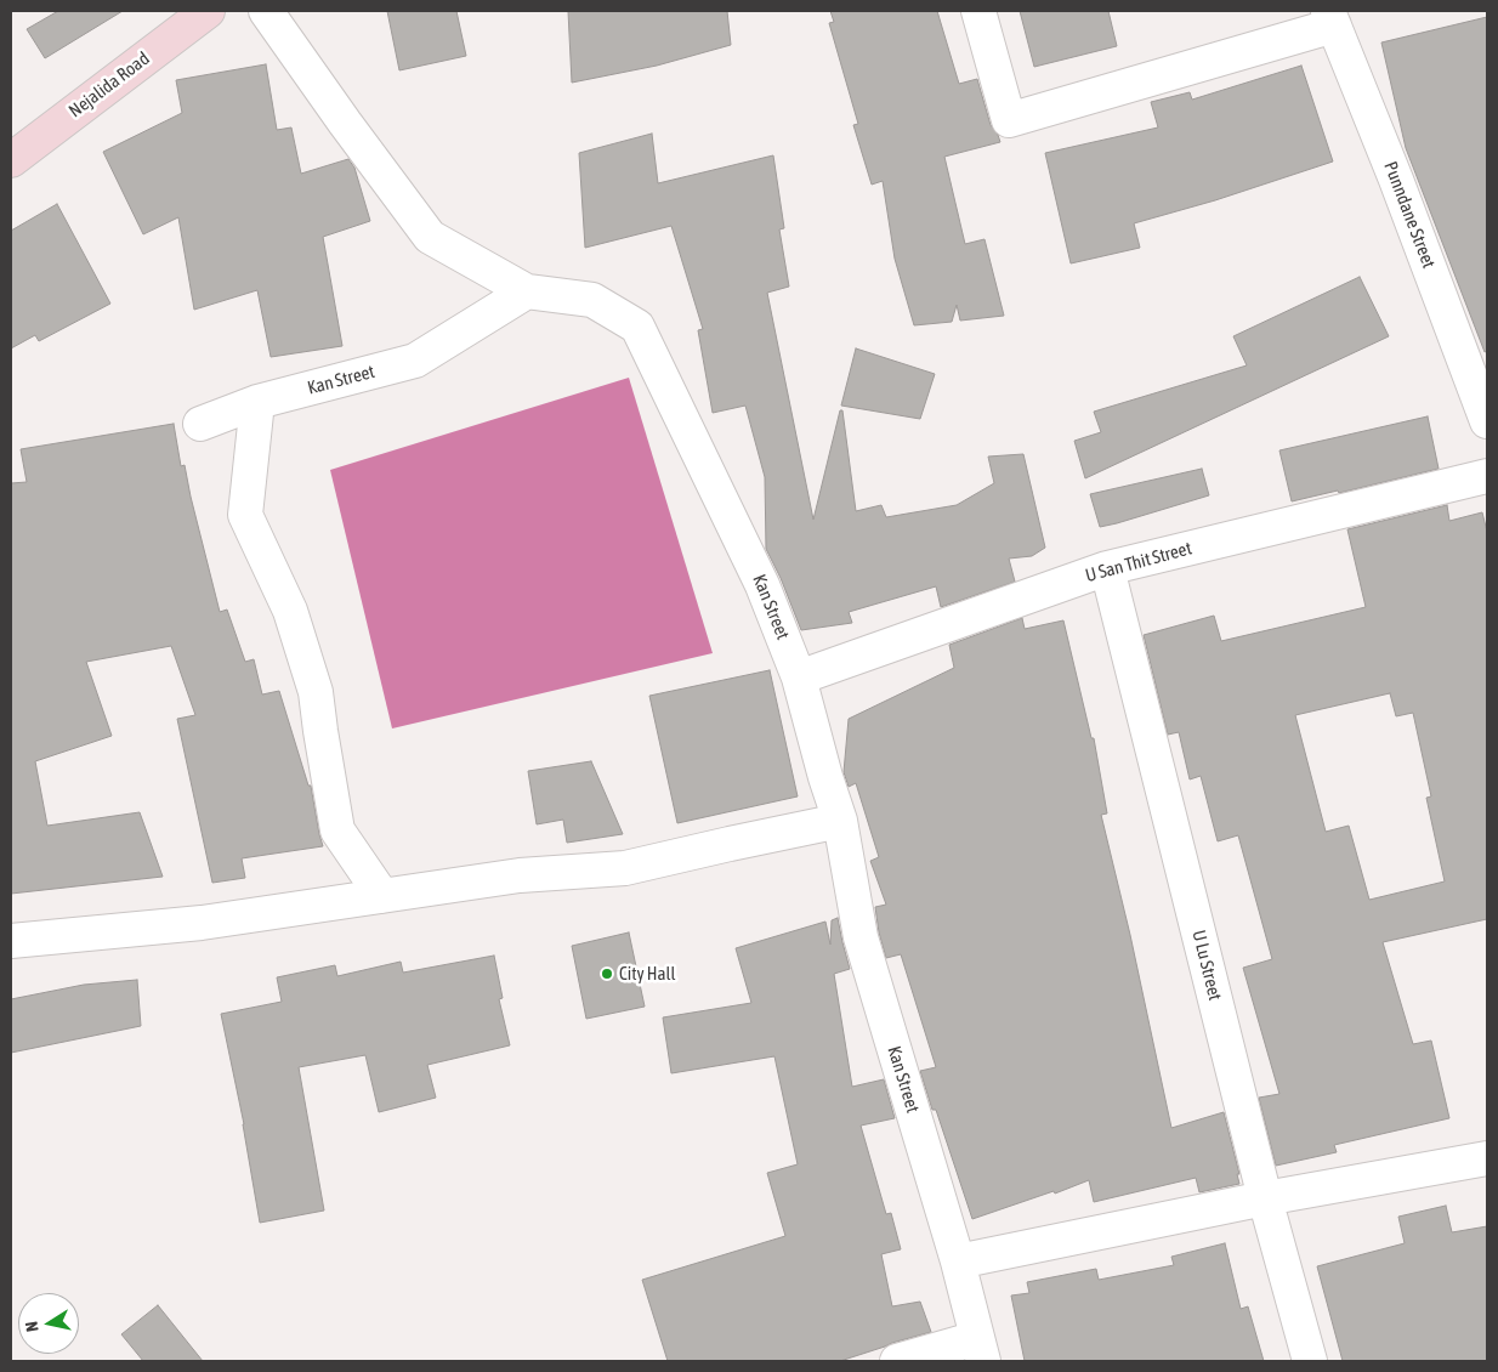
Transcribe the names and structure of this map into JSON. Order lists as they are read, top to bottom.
{
  "streets": {
    "main road": ["Nejalida Road"],
    "street": [
      "Punndane Street",
      "Kan Street",
      "U San Thit Street",
      "U Lu Street"
    ]
  },
  "crossings": [
    ["Kan Street", "U San Thit Street"],
    ["U San Thit Street", "U Lu Street"]
  ],
  "places": ["City Hall"],
  "north": "left"
}
